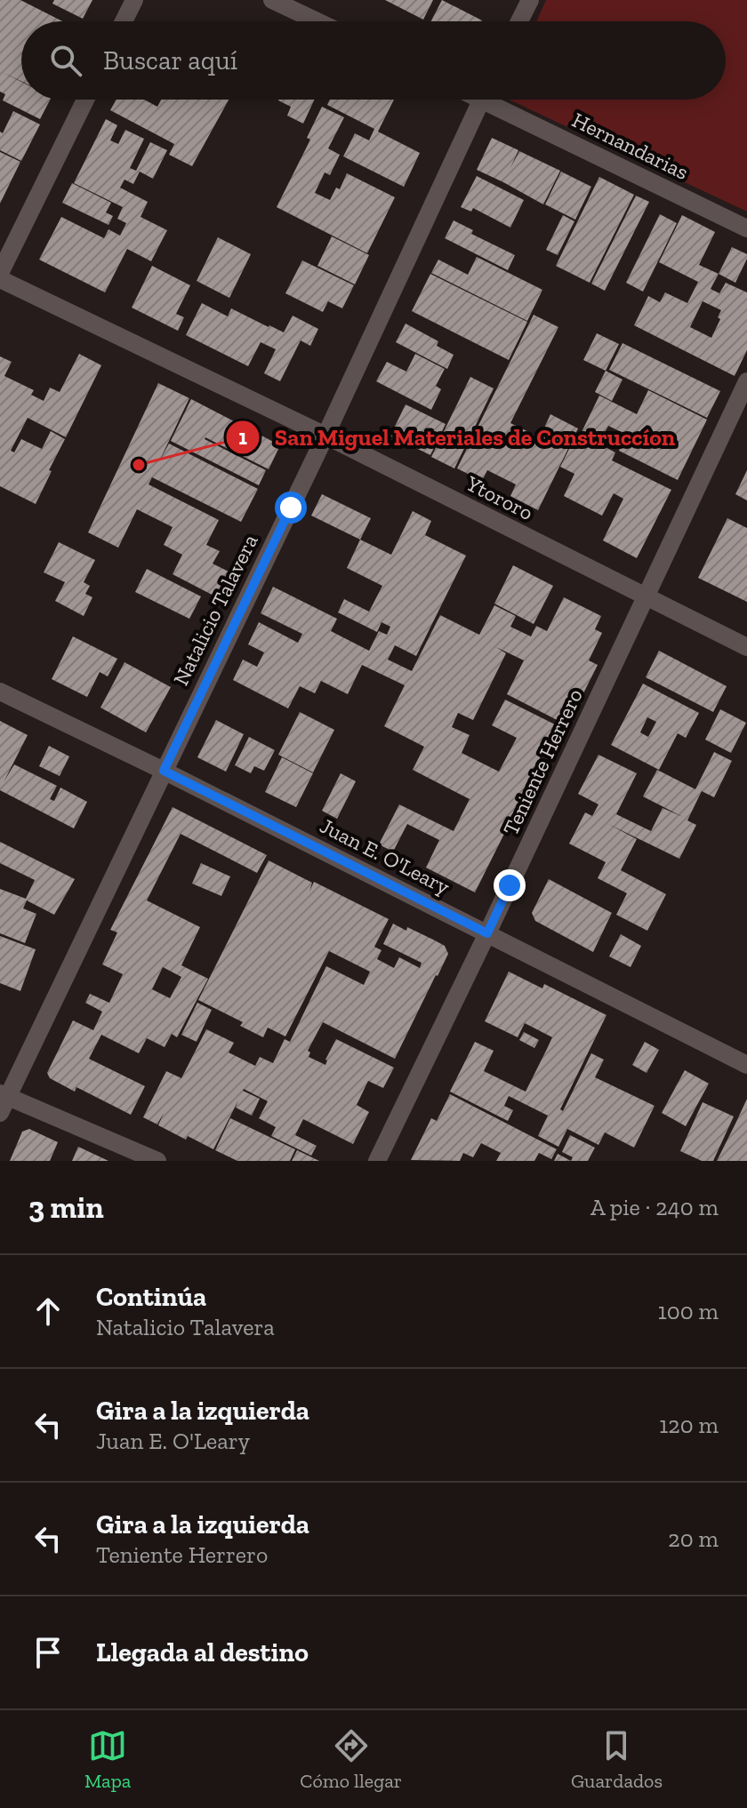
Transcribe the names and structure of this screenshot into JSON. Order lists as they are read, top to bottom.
{
  "streets": {
    "street": [
      "Hernandarias",
      "Ytororo",
      "Natalicio Talavera",
      "Teniente Herrero",
      "Juan E. O'Leary"
    ]
  },
  "crossings": [
    ["Ytororo", "Natalicio Talavera"],
    ["Ytororo", "Teniente Herrero"],
    ["Natalicio Talavera", "Juan E. O'Leary"],
    ["Teniente Herrero", "Juan E. O'Leary"]
  ],
  "places": ["San Miguel Materiales de Construccíon"],
  "page": {
    "search": "Buscar aquí",
    "heading": ["3 min", "A pie · 240 m"],
    "list": [
      ["Continúa", "Natalicio Talavera", "100 m"],
      ["Gira a la izquierda", "Juan E. O'Leary", "120 m"],
      ["Gira a la izquierda", "Teniente Herrero", "20 m"],
      "Llegada al destino"
    ],
    "nav": ["Mapa", "Cómo llegar", "Guardados"]
  }
}
